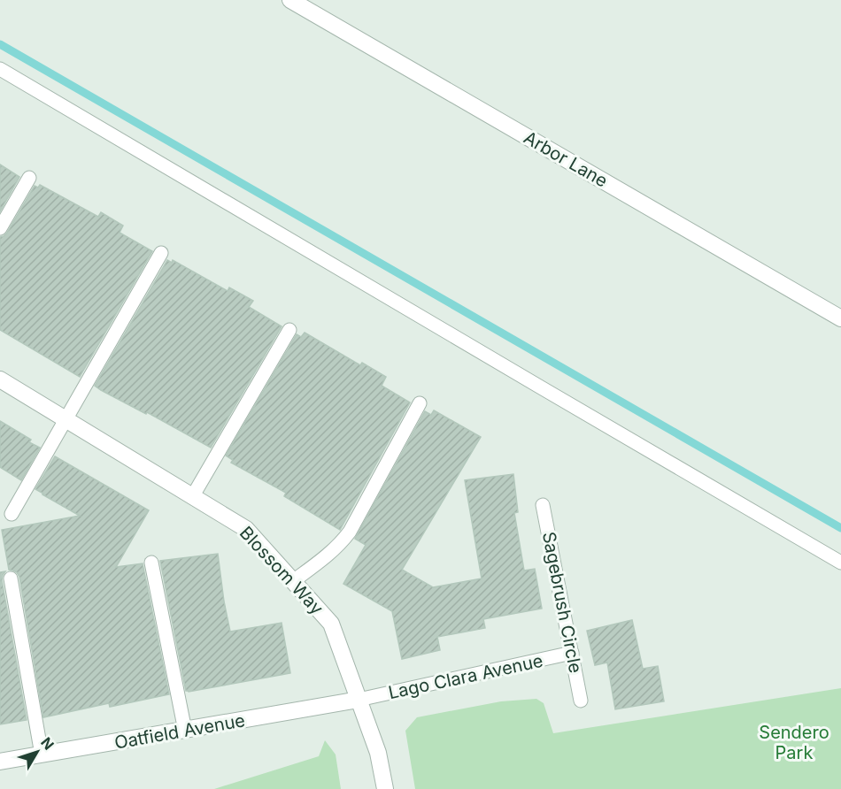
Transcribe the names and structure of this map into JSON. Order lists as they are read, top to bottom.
{
  "streets": {
    "street": ["Arbor Lane", "Blossom Way", "Oatfield Avenue"],
    "lane": ["Sagebrush Circle", "Lago Clara Avenue"]
  },
  "crossings": [
    ["Blossom Way", "Lago Clara Avenue"],
    ["Blossom Way", "Oatfield Avenue"],
    ["Sagebrush Circle", "Lago Clara Avenue"],
    ["Lago Clara Avenue", "Oatfield Avenue"]
  ],
  "parks": ["Sendero Park"],
  "north": "top right"
}
